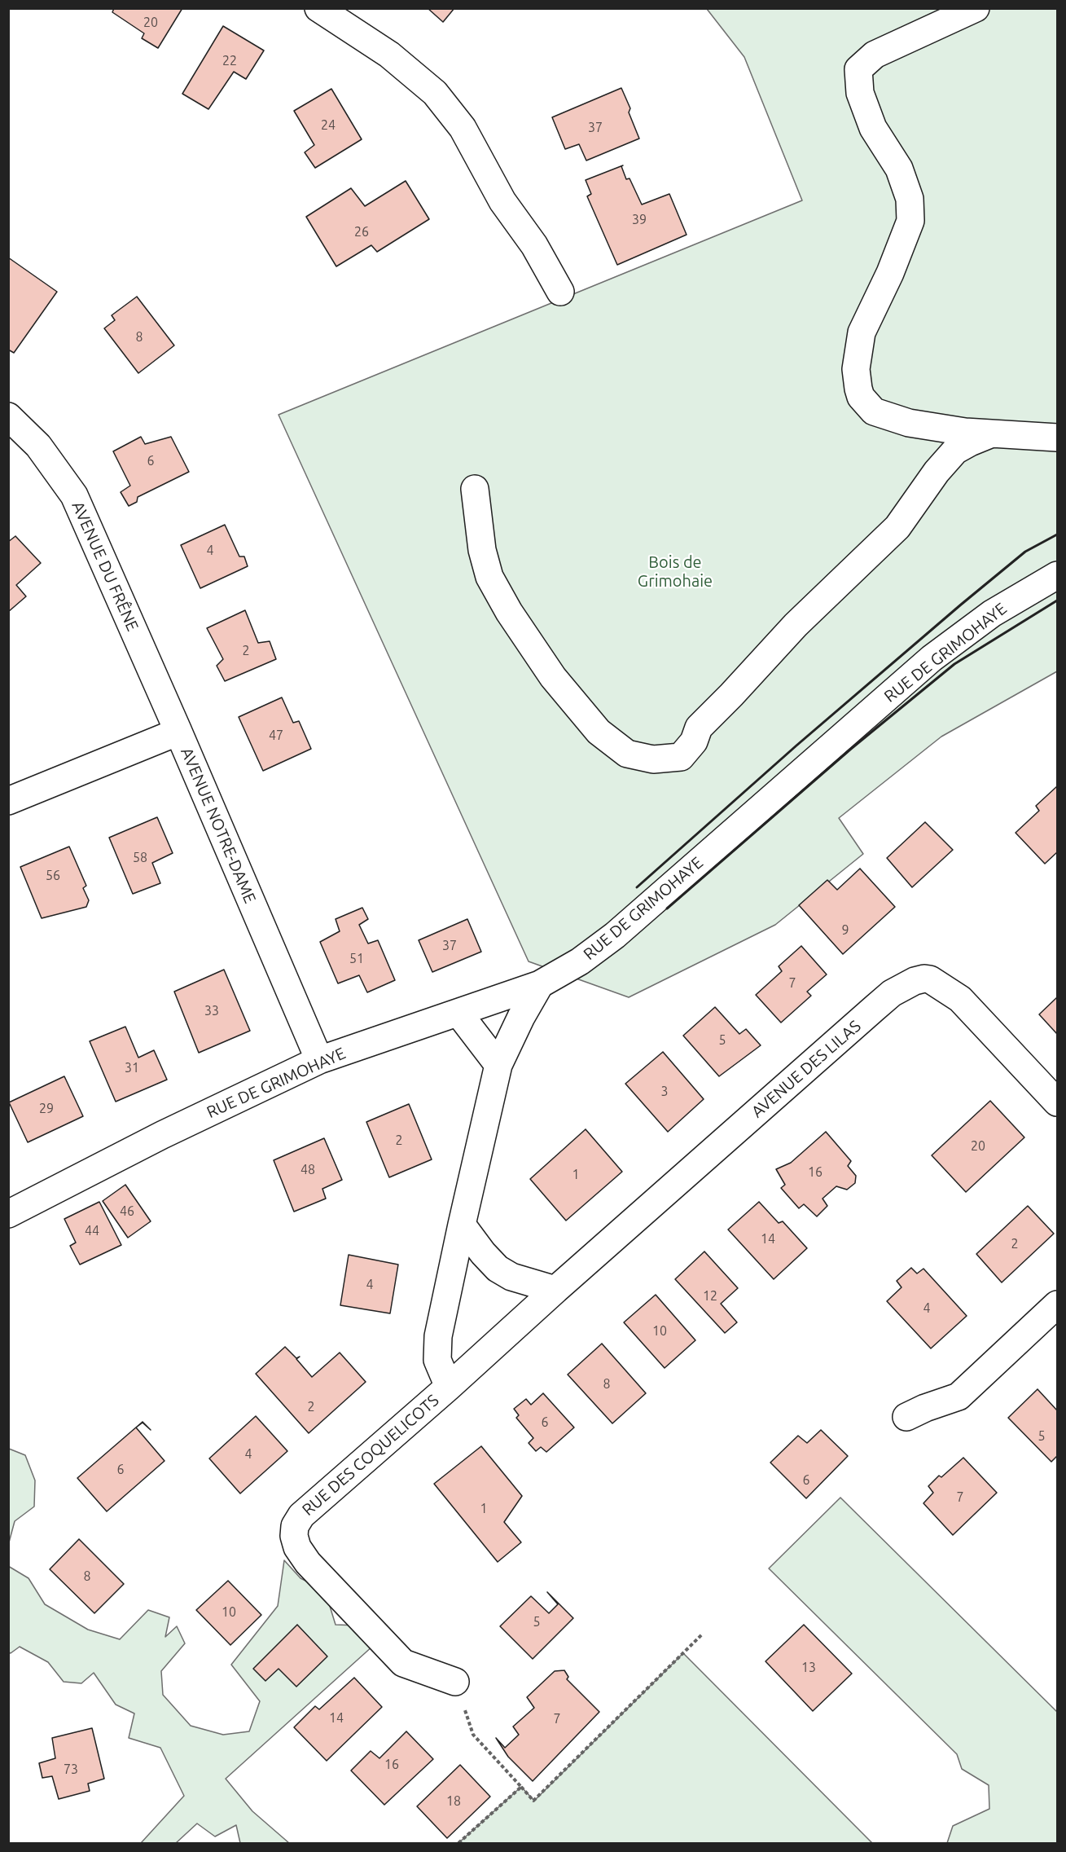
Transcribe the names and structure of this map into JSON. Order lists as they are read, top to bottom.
{
  "streets": {
    "street": [
      "AVENUE DU FRÊNE",
      "RUE DE GRIMOHAYE",
      "AVENUE NOTRE-DAME",
      "AVENUE DES LILAS",
      "RUE DES COQUELICOTS"
    ]
  },
  "crossings": [
    ["AVENUE DU FRÊNE", "AVENUE NOTRE-DAME"],
    ["RUE DE GRIMOHAYE", "AVENUE NOTRE-DAME"],
    ["AVENUE DES LILAS", "RUE DES COQUELICOTS"]
  ],
  "parks": ["Bois de Grimohaie"],
  "house_numbers": [
    "20",
    "22",
    "24",
    "37",
    "39",
    "26",
    "8",
    "6",
    "4",
    "2",
    "47",
    "58",
    "56",
    "9",
    "37",
    "51",
    "7",
    "33",
    "5",
    "31",
    "3",
    "29",
    "2",
    "20",
    "48",
    "16",
    "1",
    "46",
    "44",
    "14",
    "2",
    "4",
    "12",
    "4",
    "10",
    "8",
    "2",
    "6",
    "5",
    "4",
    "6",
    "6",
    "7",
    "1",
    "8",
    "10",
    "5",
    "13",
    "14",
    "7",
    "16",
    "73",
    "18"
  ]
}
